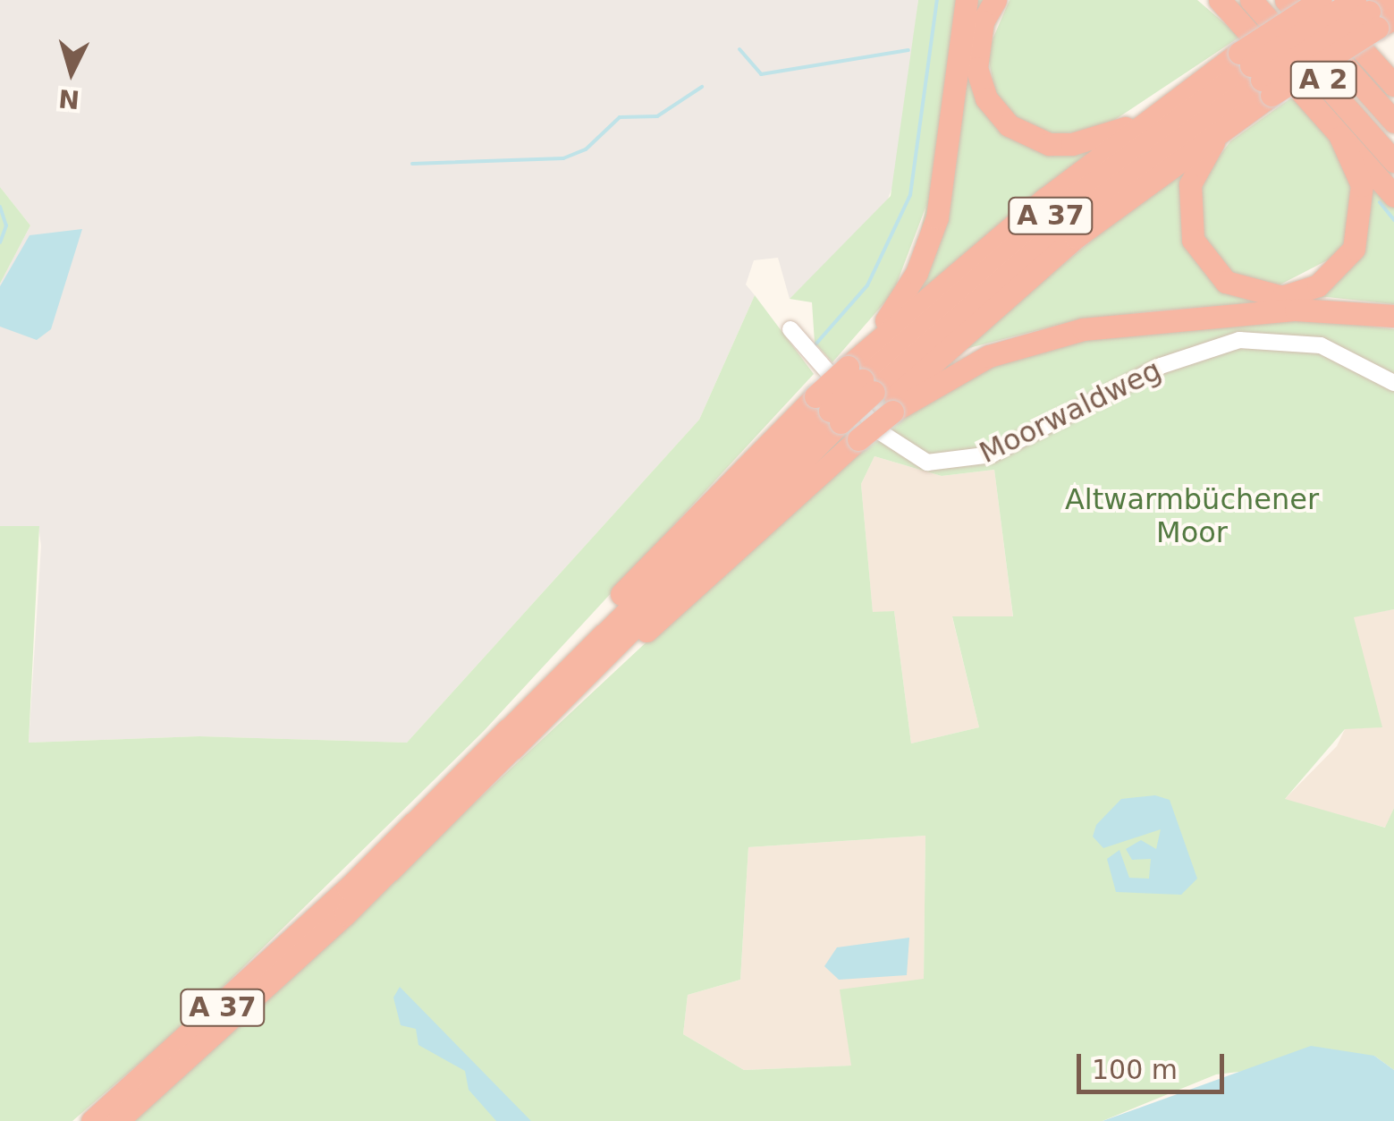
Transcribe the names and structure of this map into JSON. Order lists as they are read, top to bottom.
{
  "streets": {
    "highway": ["A 2", "A 37"],
    "street": ["Moorwaldweg"]
  },
  "parks": ["Altwarmbüchener Moor"],
  "scale_bar": "100 m",
  "north": "bottom"
}
